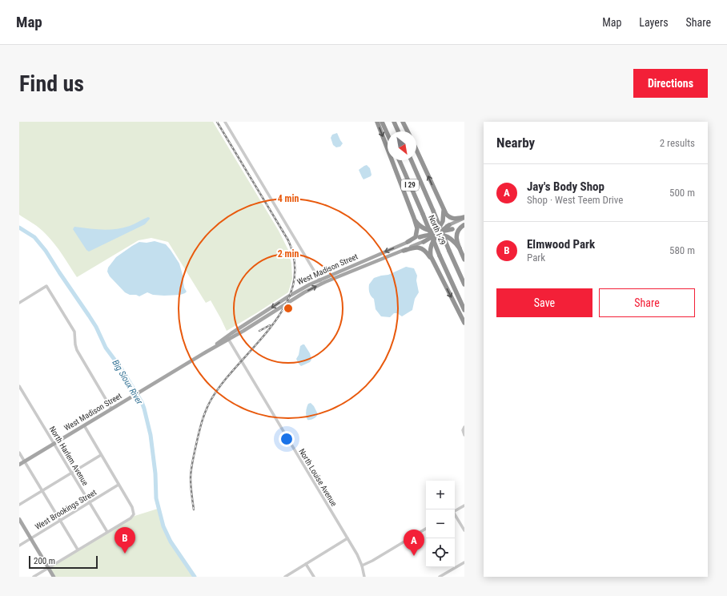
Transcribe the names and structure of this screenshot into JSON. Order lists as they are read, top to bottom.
{
  "streets": {
    "highway": ["I 29", "North I-29"],
    "main road": ["West Madison Street"],
    "street": ["North Harlem Avenue", "North Louise Avenue", "West Brookings Street"]
  },
  "crossings": [
    ["West Madison Street", "North Harlem Avenue"],
    ["West Madison Street", "North Louise Avenue"],
    ["North Harlem Avenue", "West Brookings Street"]
  ],
  "water": ["Big Sioux River"],
  "scale_bar": "200 m",
  "north": "bottom right",
  "page": {
    "header": "Map",
    "nav": ["Map", "Layers", "Share"],
    "buttons": [
      "Directions",
      ["Save", "Share"]
    ],
    "title": "Find us",
    "heading": ["Nearby", "2 results"],
    "list": [
      {
        "mark": "A",
        "name": "Jay's Body Shop",
        "note": "Shop · West Teem Drive",
        "value": "500 m"
      },
      {
        "mark": "B",
        "name": "Elmwood Park",
        "note": "Park",
        "value": "580 m"
      }
    ],
    "map_buttons": ["+", "−"],
    "pins": ["B", "A"],
    "scale": "200 m"
  },
  "rings": ["4 min", "2 min"]
}
